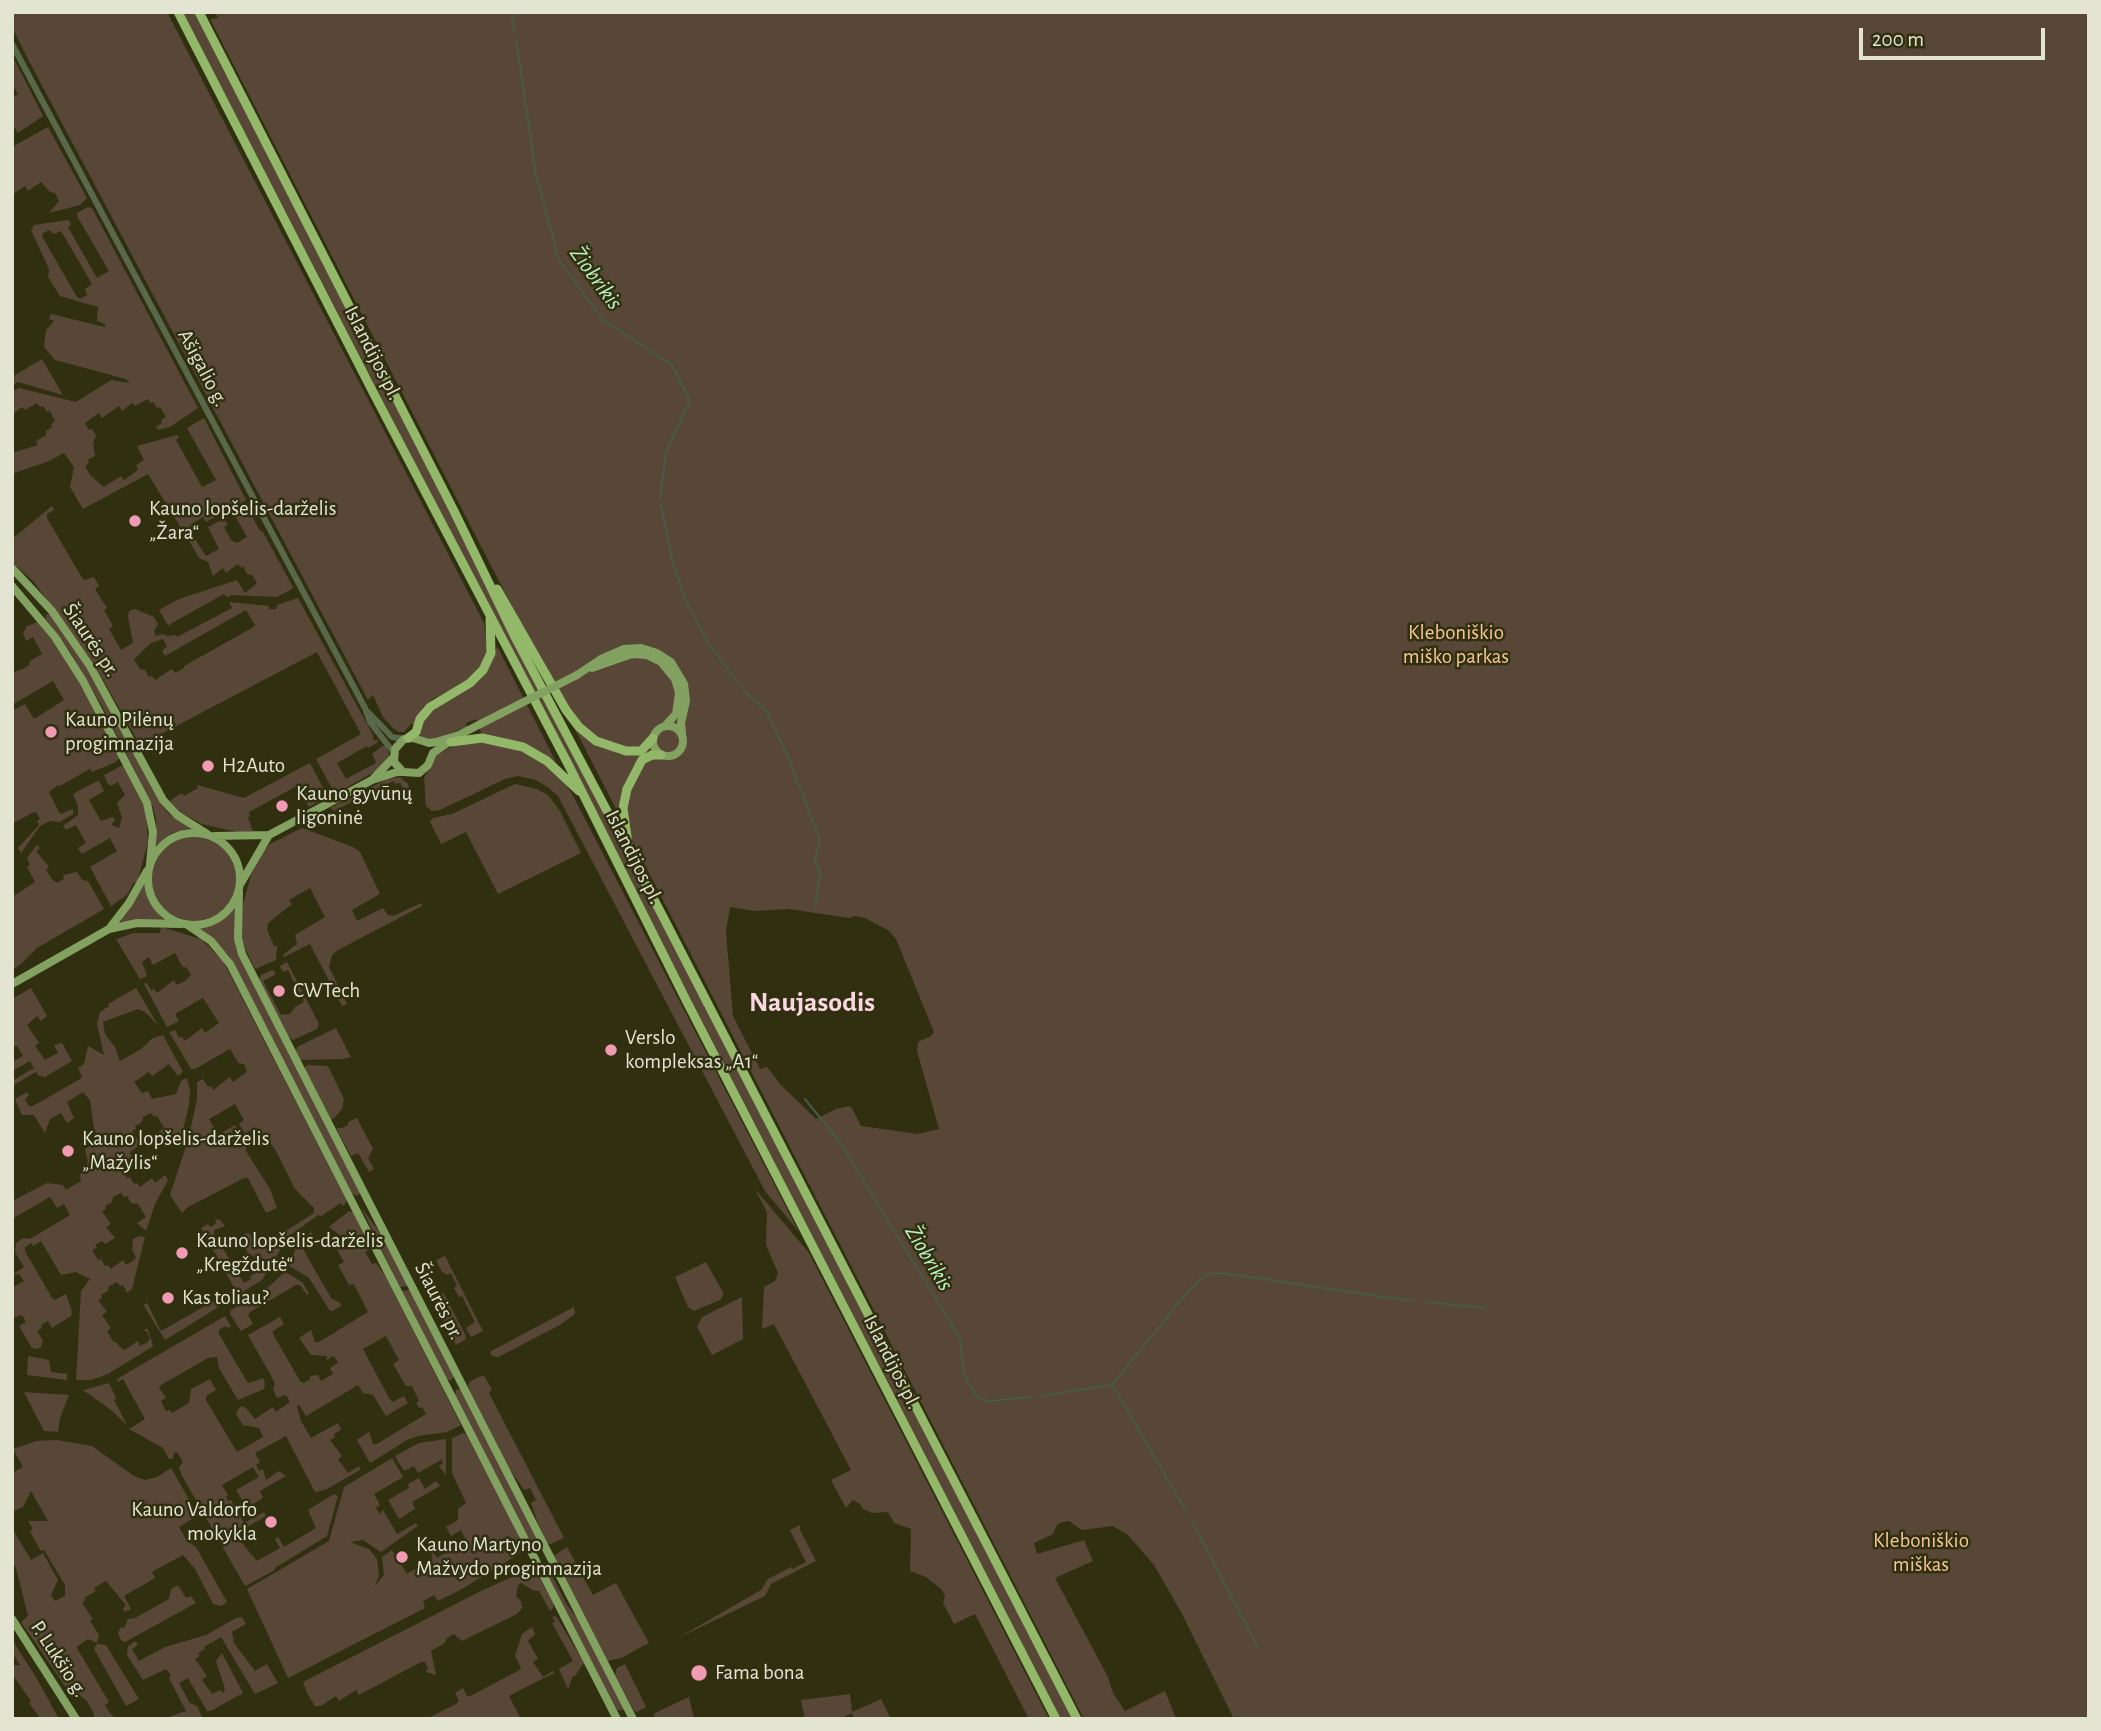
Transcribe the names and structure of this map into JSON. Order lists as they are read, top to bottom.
{
  "streets": {
    "highway": ["Islandijos pl."],
    "main road": ["Šiaurės pr.", "P. Lukšio g."],
    "street": ["Ašigalio g."]
  },
  "districts": ["Naujasodis"],
  "water": ["Žiobrikis"],
  "parks": ["Kleboniškio miško parkas", "Kleboniškio miškas"],
  "places": [
    "Kauno lopšelis-darželis „Žara“",
    "Kauno Pilėnų progimnazija",
    "H2Auto",
    "Kauno gyvūnų ligoninė",
    "CWTech",
    "Verslo kompleksas „A1“",
    "Kauno lopšelis-darželis „Mažylis“",
    "Kauno lopšelis-darželis „Kregždutė“",
    "Kas toliau?",
    "Kauno Valdorfo mokykla",
    "Kauno Martyno Mažvydo progimnazija",
    "Fama bona"
  ],
  "scale_bar": "200 m"
}
